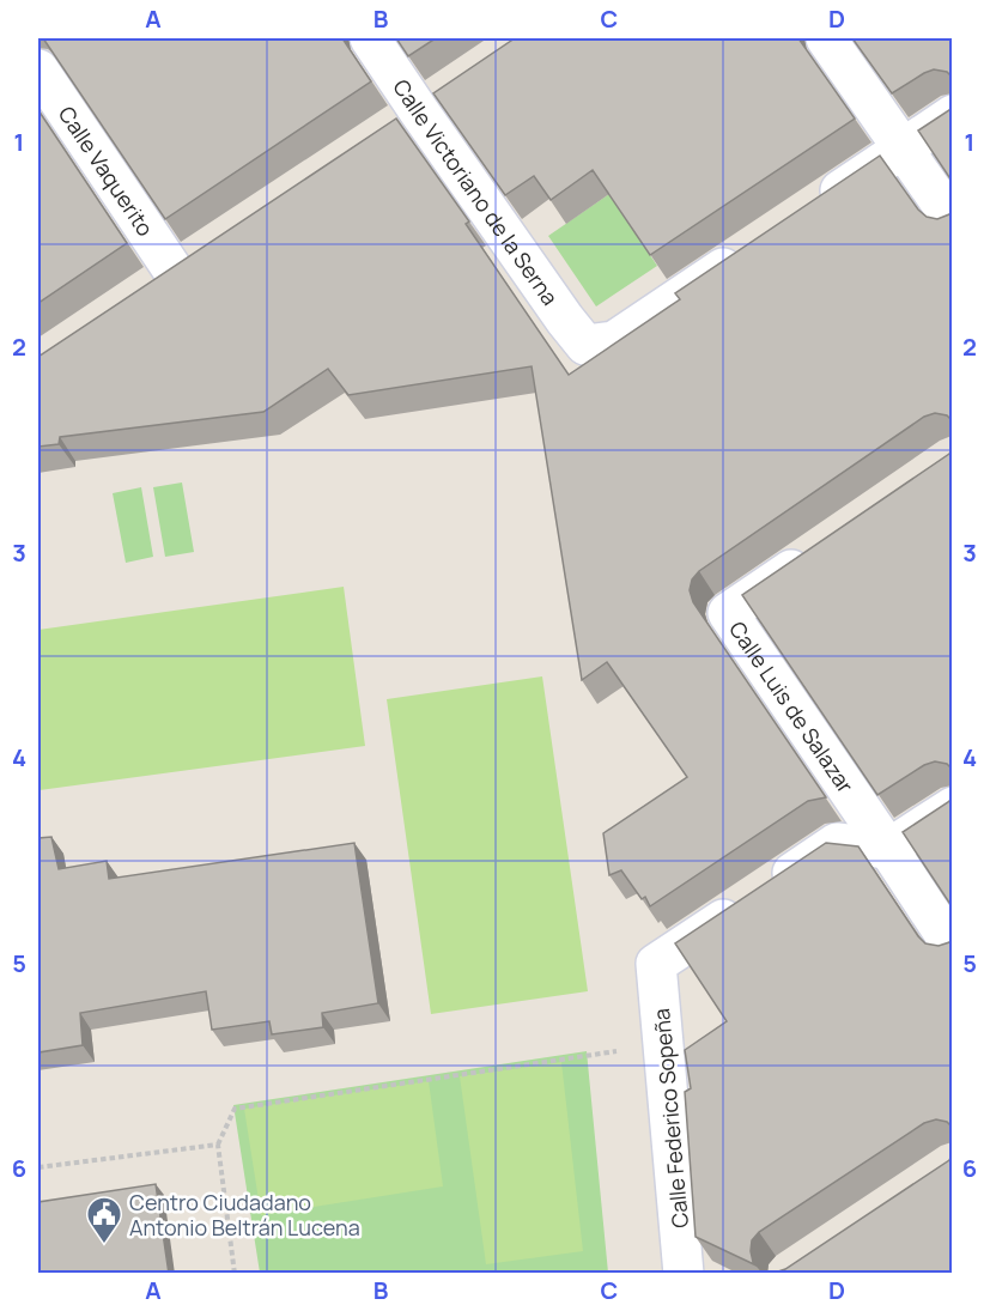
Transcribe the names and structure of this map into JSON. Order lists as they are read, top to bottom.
{
  "streets": {
    "street": [
      "Calle Vaquerito",
      "Calle Victoriano de la Serna",
      "Calle Luis de Salazar",
      "Calle Federico Sopeña"
    ]
  },
  "crossings": [
    ["Calle Luis de Salazar", "Calle Federico Sopeña"]
  ],
  "places": {
    "public building": ["Centro Ciudadano Antonio Beltrán Lucena"]
  },
  "grid": {
    "columns": [
      "A",
      "B",
      "C",
      "D"
    ],
    "rows": [
      "1",
      "2",
      "3",
      "4",
      "5",
      "6"
    ]
  }
}
